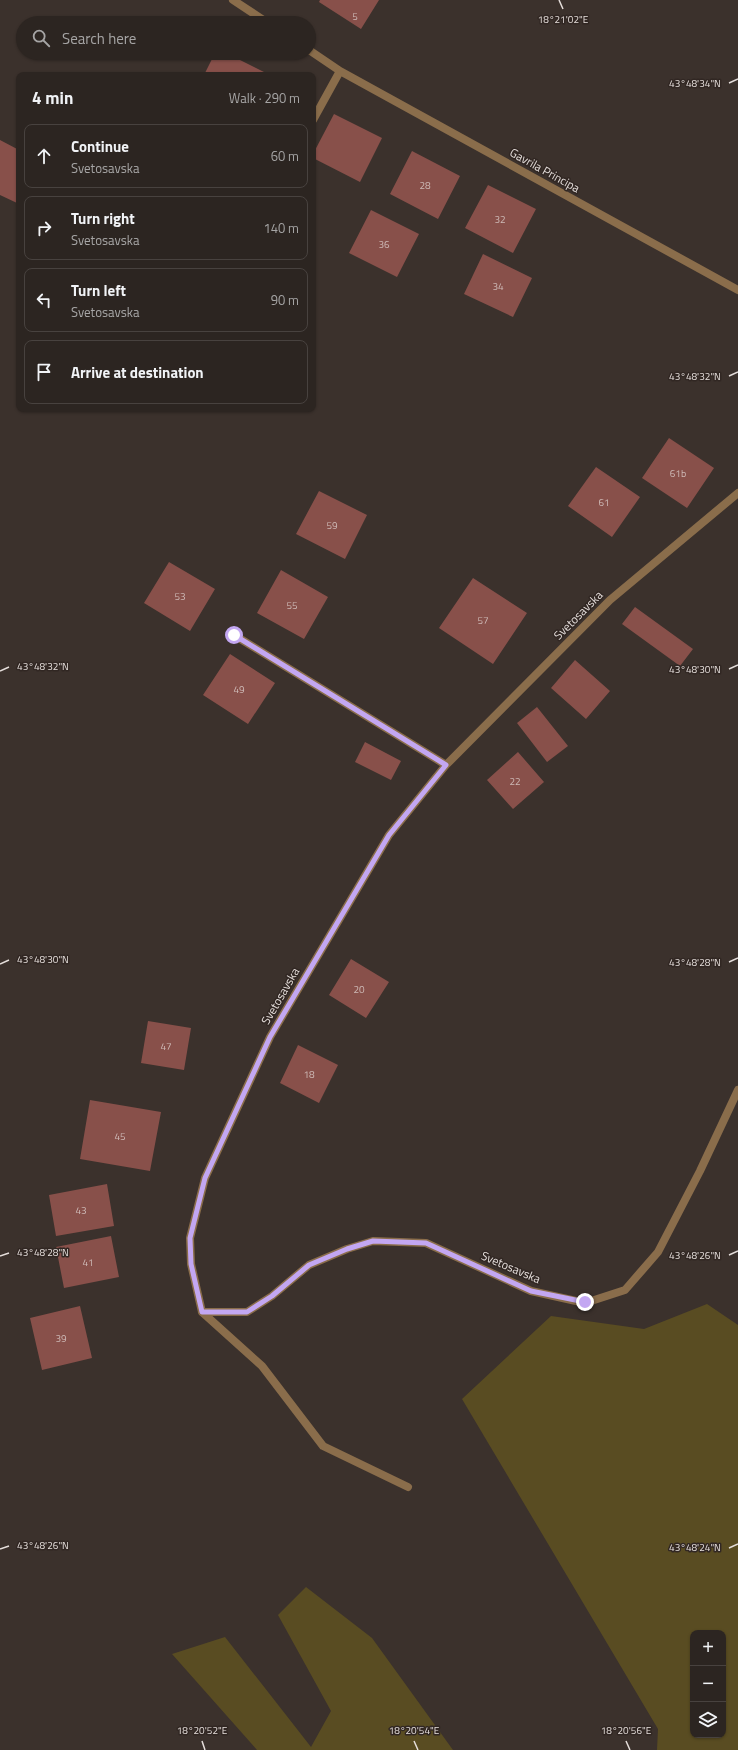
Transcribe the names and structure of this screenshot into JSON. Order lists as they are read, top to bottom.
{
  "streets": {
    "street": ["Gavrila Principa", "Svetosavska"]
  },
  "house_numbers": [
    "5",
    "28",
    "32",
    "36",
    "34",
    "61b",
    "61",
    "59",
    "53",
    "55",
    "57",
    "49",
    "22",
    "20",
    "47",
    "18",
    "45",
    "43",
    "41",
    "39"
  ],
  "page": {
    "search": "Search here",
    "heading": ["4 min", "Walk · 290 m"],
    "list": [
      ["Continue", "Svetosavska", "60 m"],
      ["Turn right", "Svetosavska", "140 m"],
      ["Turn left", "Svetosavska", "90 m"],
      "Arrive at destination"
    ],
    "map_buttons": ["+", "−"]
  },
  "coordinates": [
    "18°21'02\"E",
    "43°48'34\"N",
    "43°48'32\"N",
    "43°48'30\"N",
    "43°48'28\"N",
    "43°48'26\"N",
    "43°48'24\"N",
    "18°20'52\"E",
    "18°20'54\"E",
    "18°20'56\"E"
  ]
}
